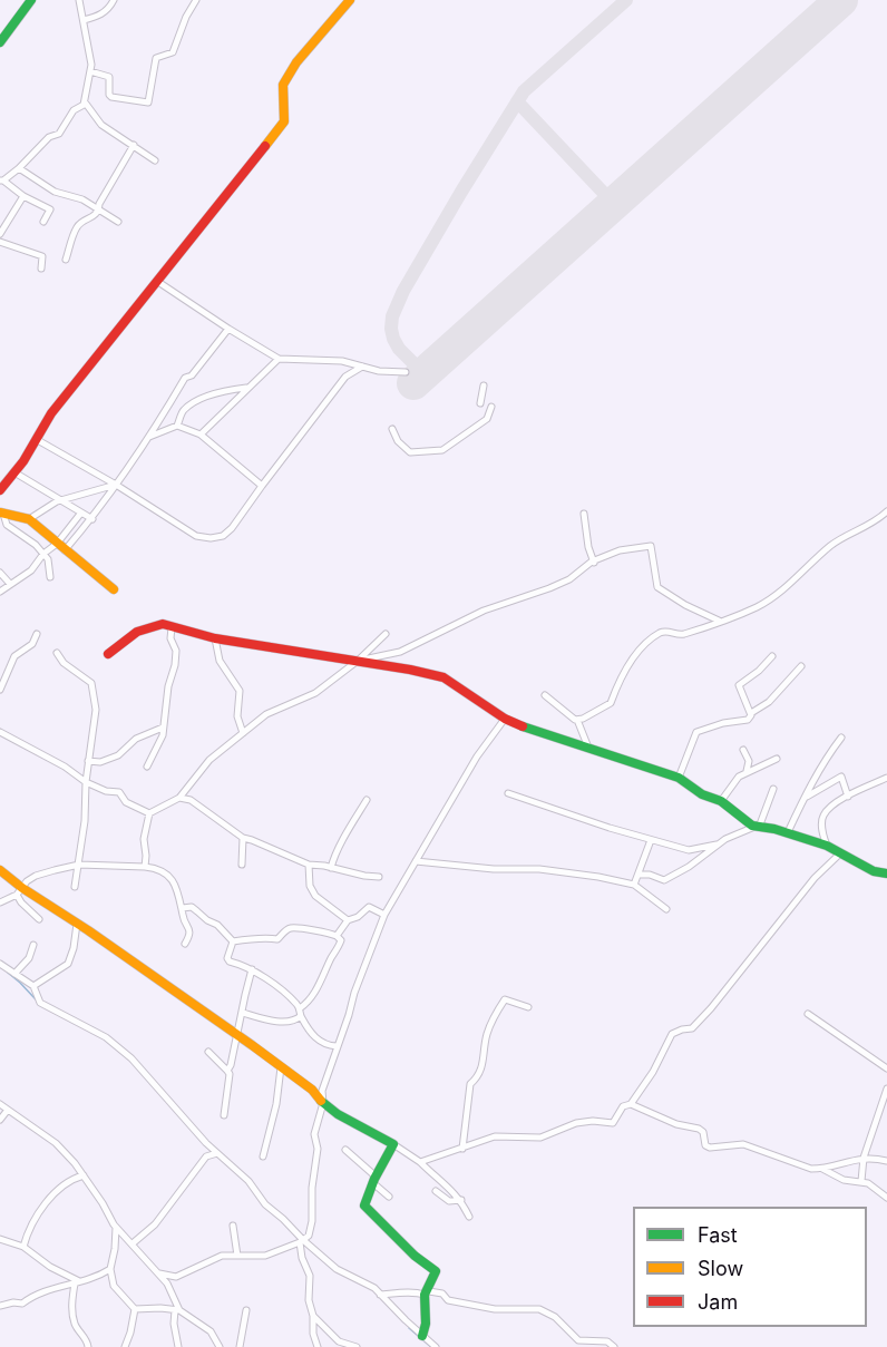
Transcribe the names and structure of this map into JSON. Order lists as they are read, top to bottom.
{
  "legend": ["Fast", "Slow", "Jam"]
}
